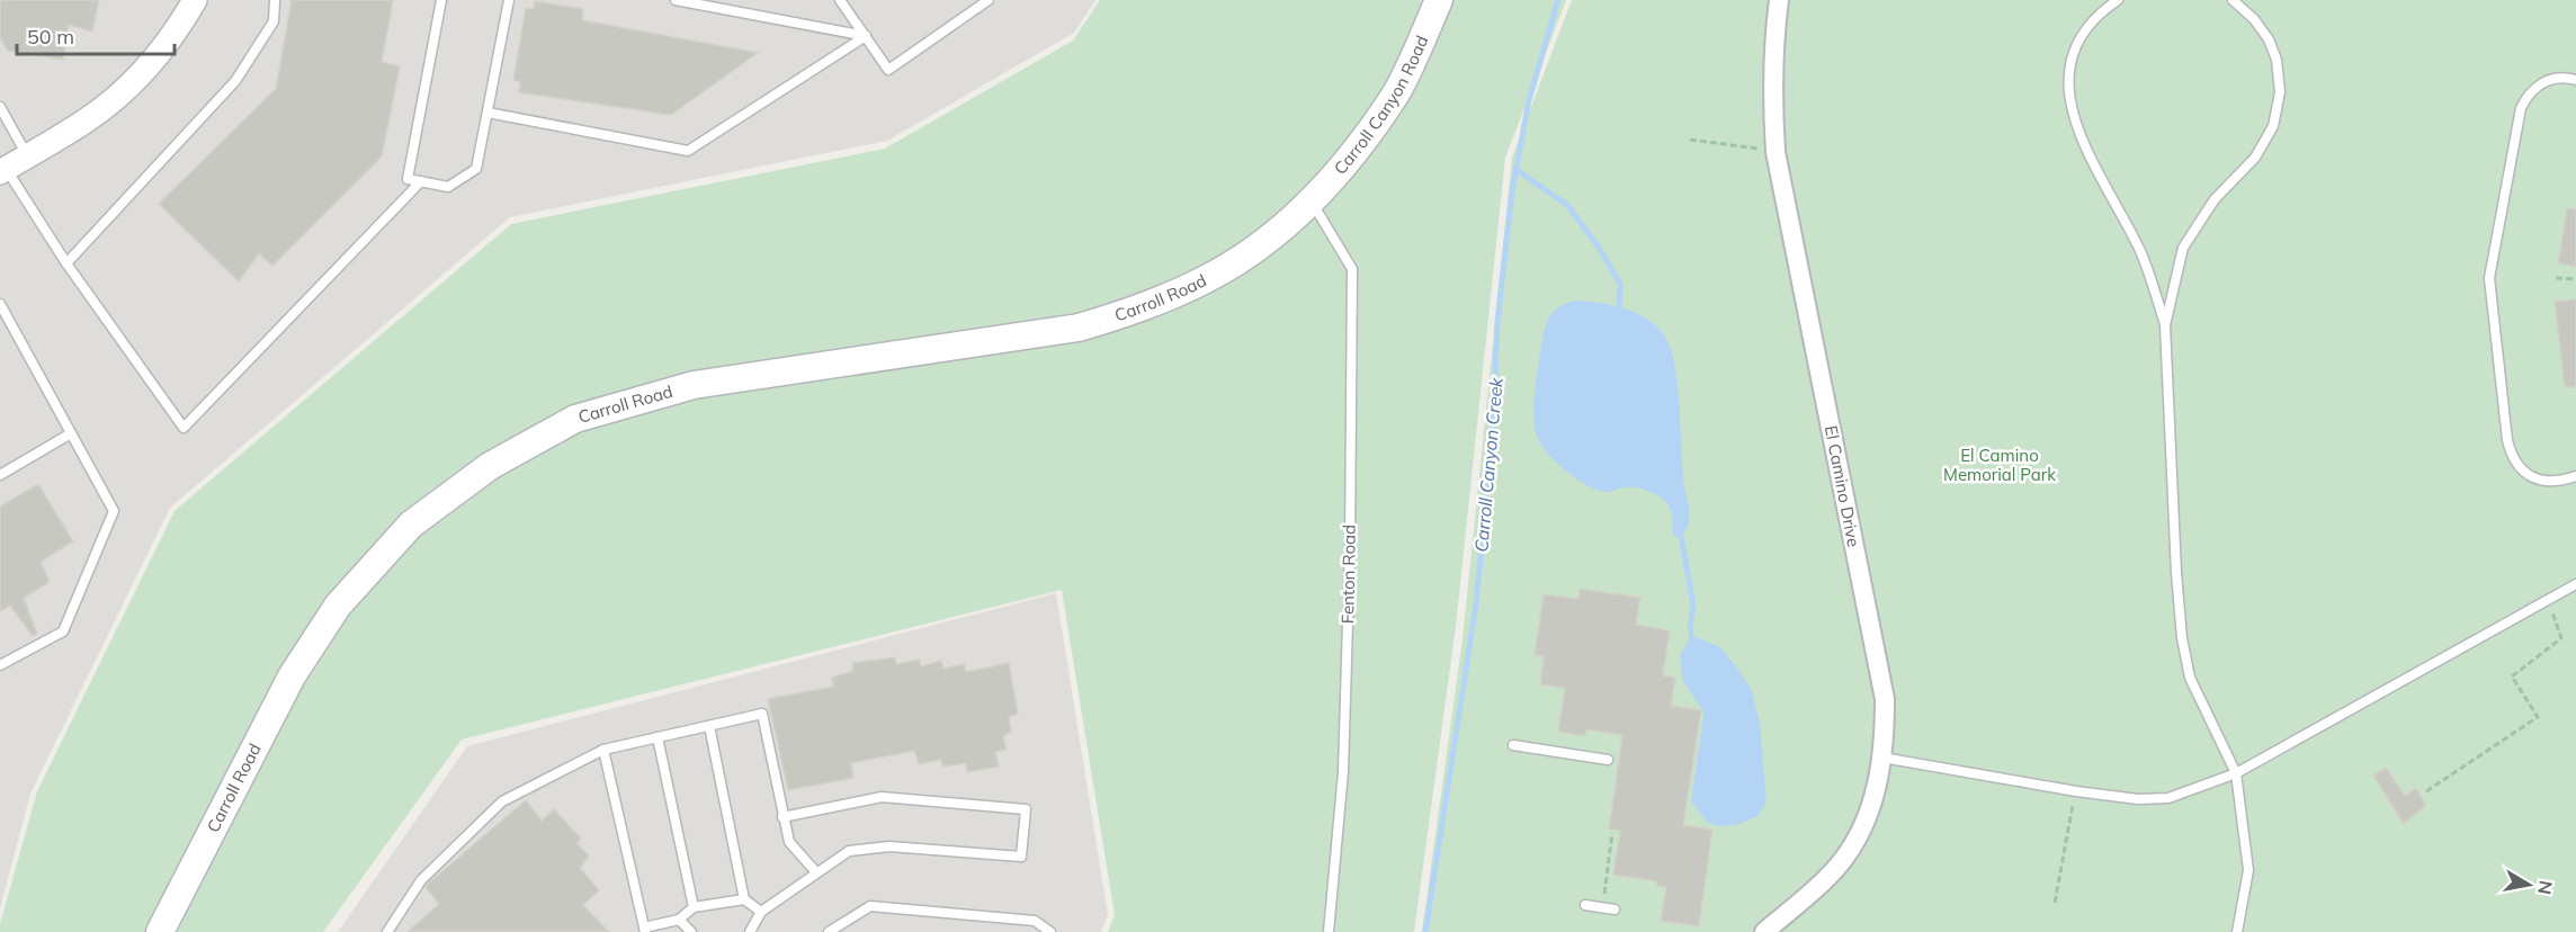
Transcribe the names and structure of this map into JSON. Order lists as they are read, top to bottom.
{
  "streets": {
    "main road": ["Carroll Canyon Road", "Carroll Road"],
    "street": ["El Camino Drive"],
    "lane": ["Fenton Road"]
  },
  "crossings": [
    ["Carroll Canyon Road", "Carroll Road"],
    ["Carroll Canyon Road", "Fenton Road"],
    ["Carroll Road", "Fenton Road"]
  ],
  "water": ["Carroll Canyon Creek"],
  "parks": ["El Camino Memorial Park"],
  "scale_bar": "50 m",
  "north": "right"
}
